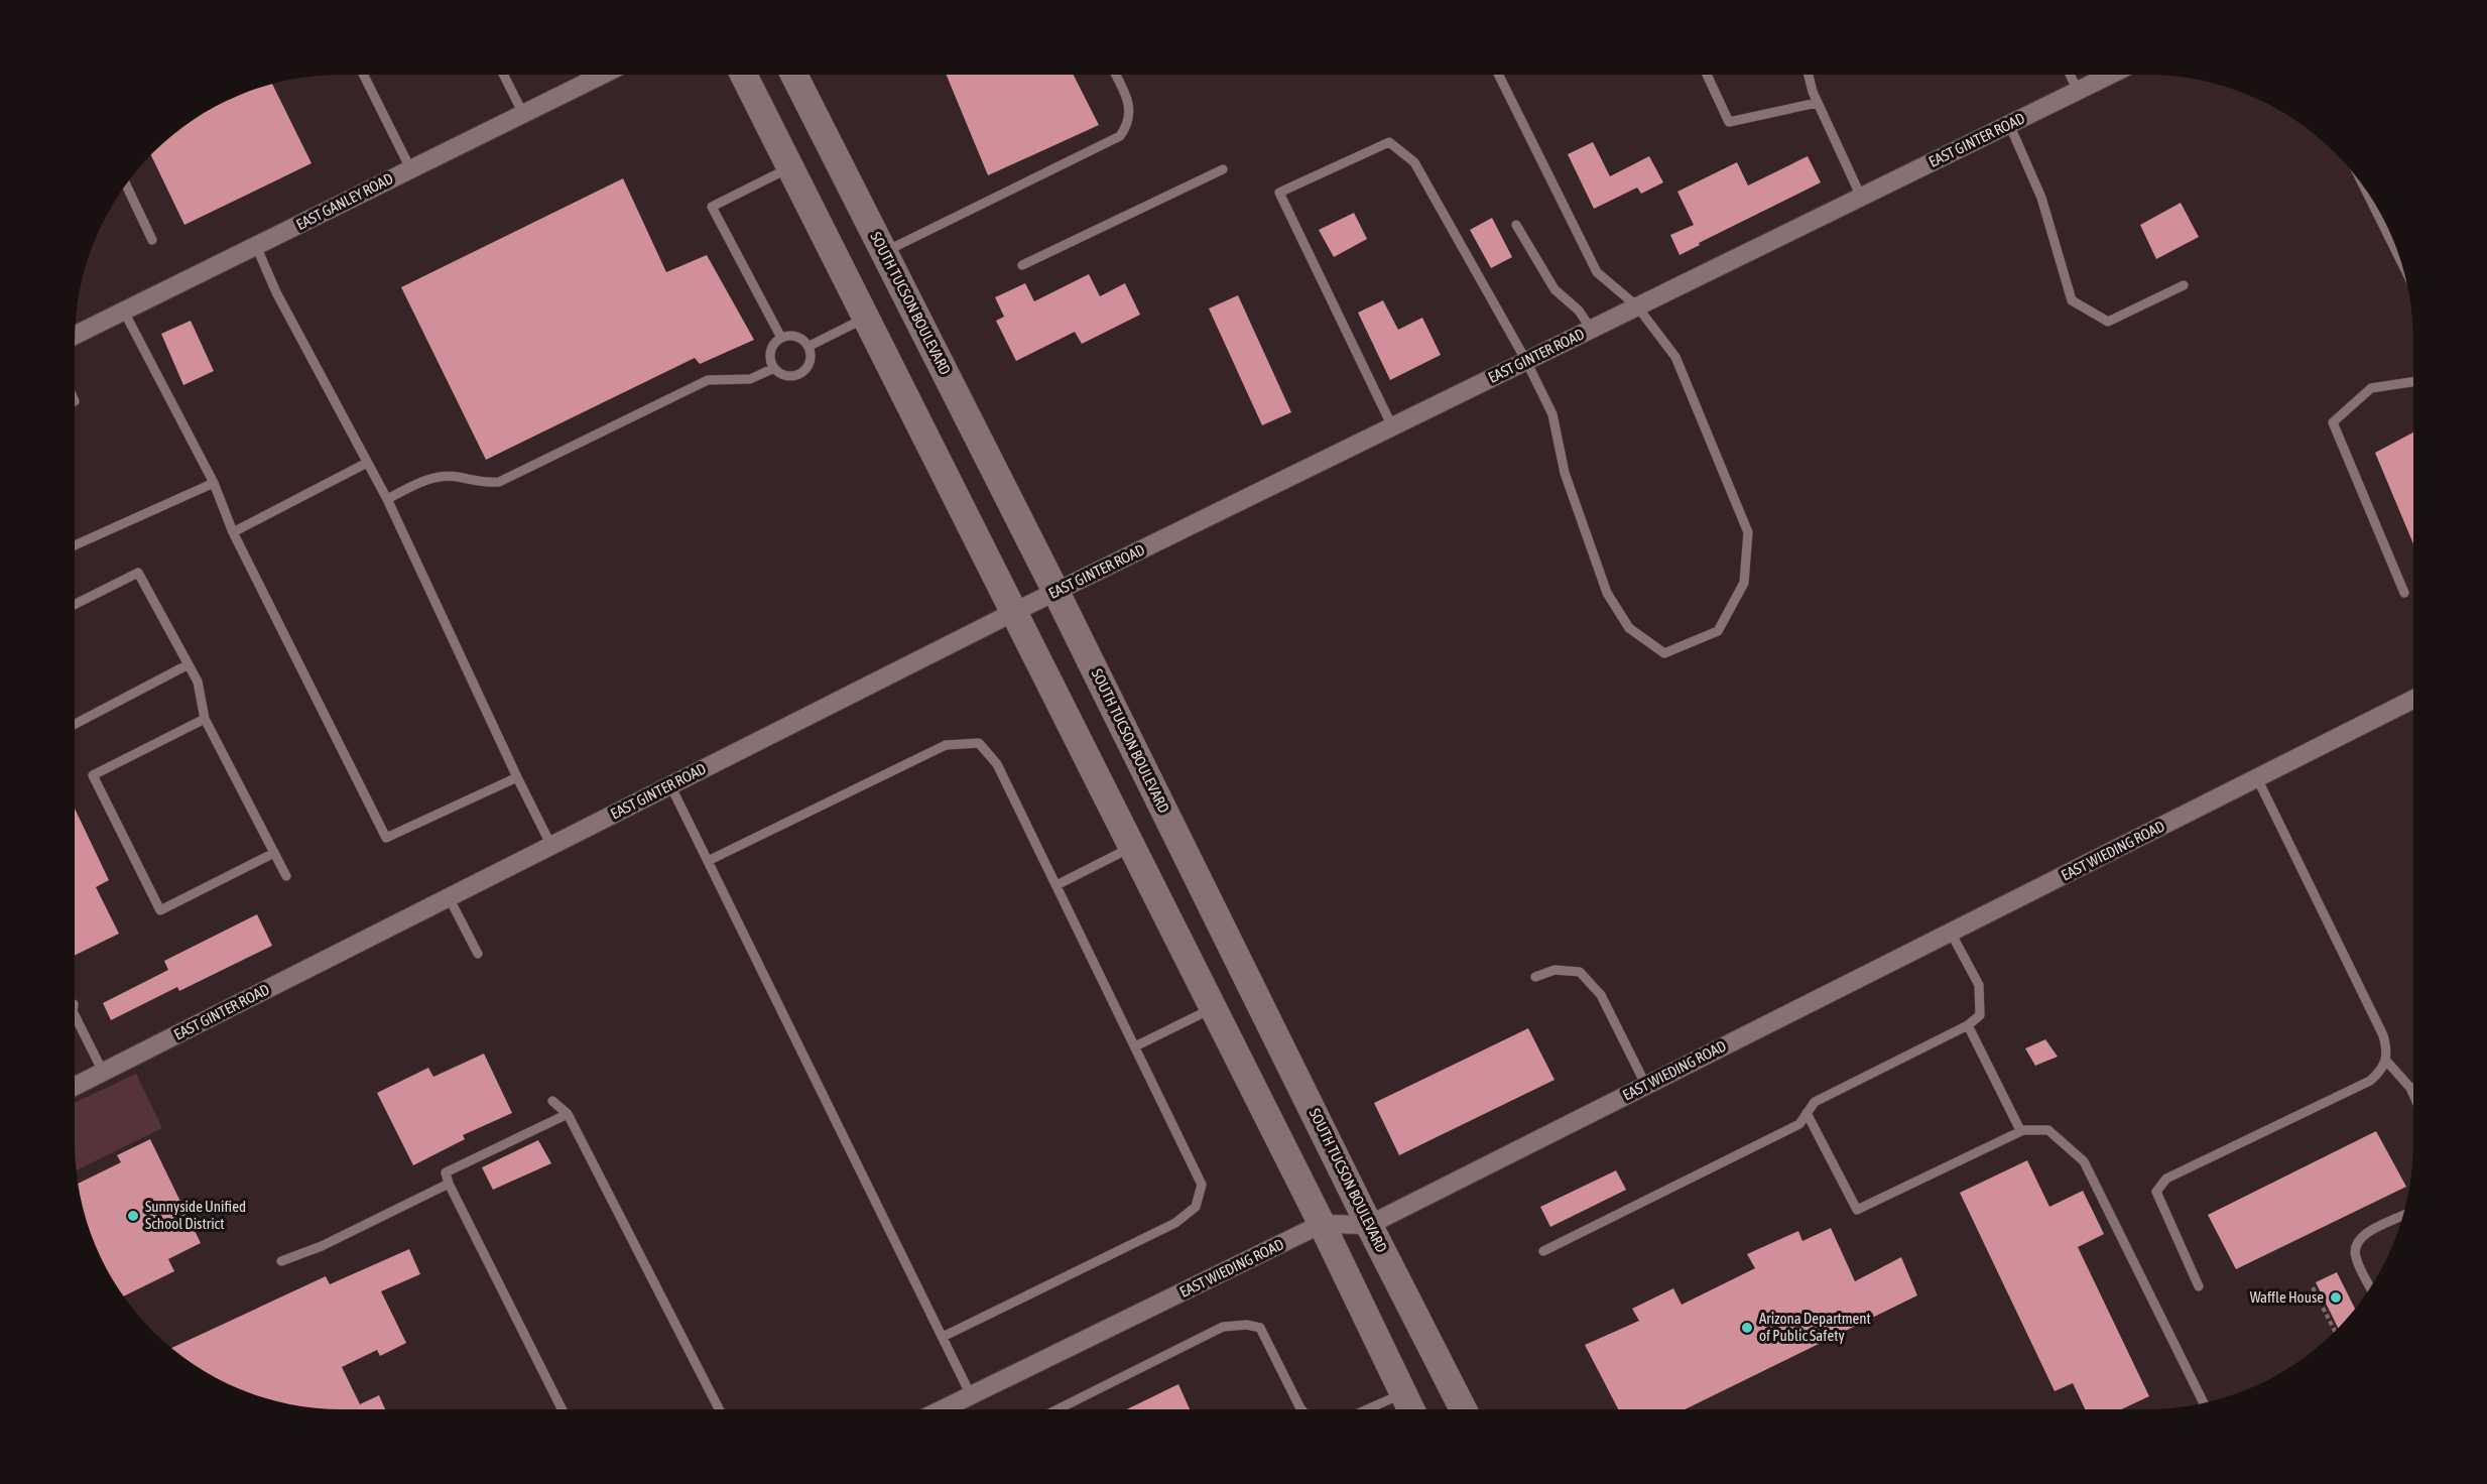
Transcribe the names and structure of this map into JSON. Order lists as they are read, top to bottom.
{
  "streets": {
    "main road": ["SOUTH TUCSON BOULEVARD"],
    "street": ["EAST GINTER ROAD", "EAST GANLEY ROAD", "EAST WIEDING ROAD"]
  },
  "crossings": [
    ["EAST GINTER ROAD", "SOUTH TUCSON BOULEVARD"],
    ["SOUTH TUCSON BOULEVARD", "EAST WIEDING ROAD"]
  ],
  "places": ["Sunnyside Unified School District", "Waffle House", "Arizona Department of Public Safety"]
}
